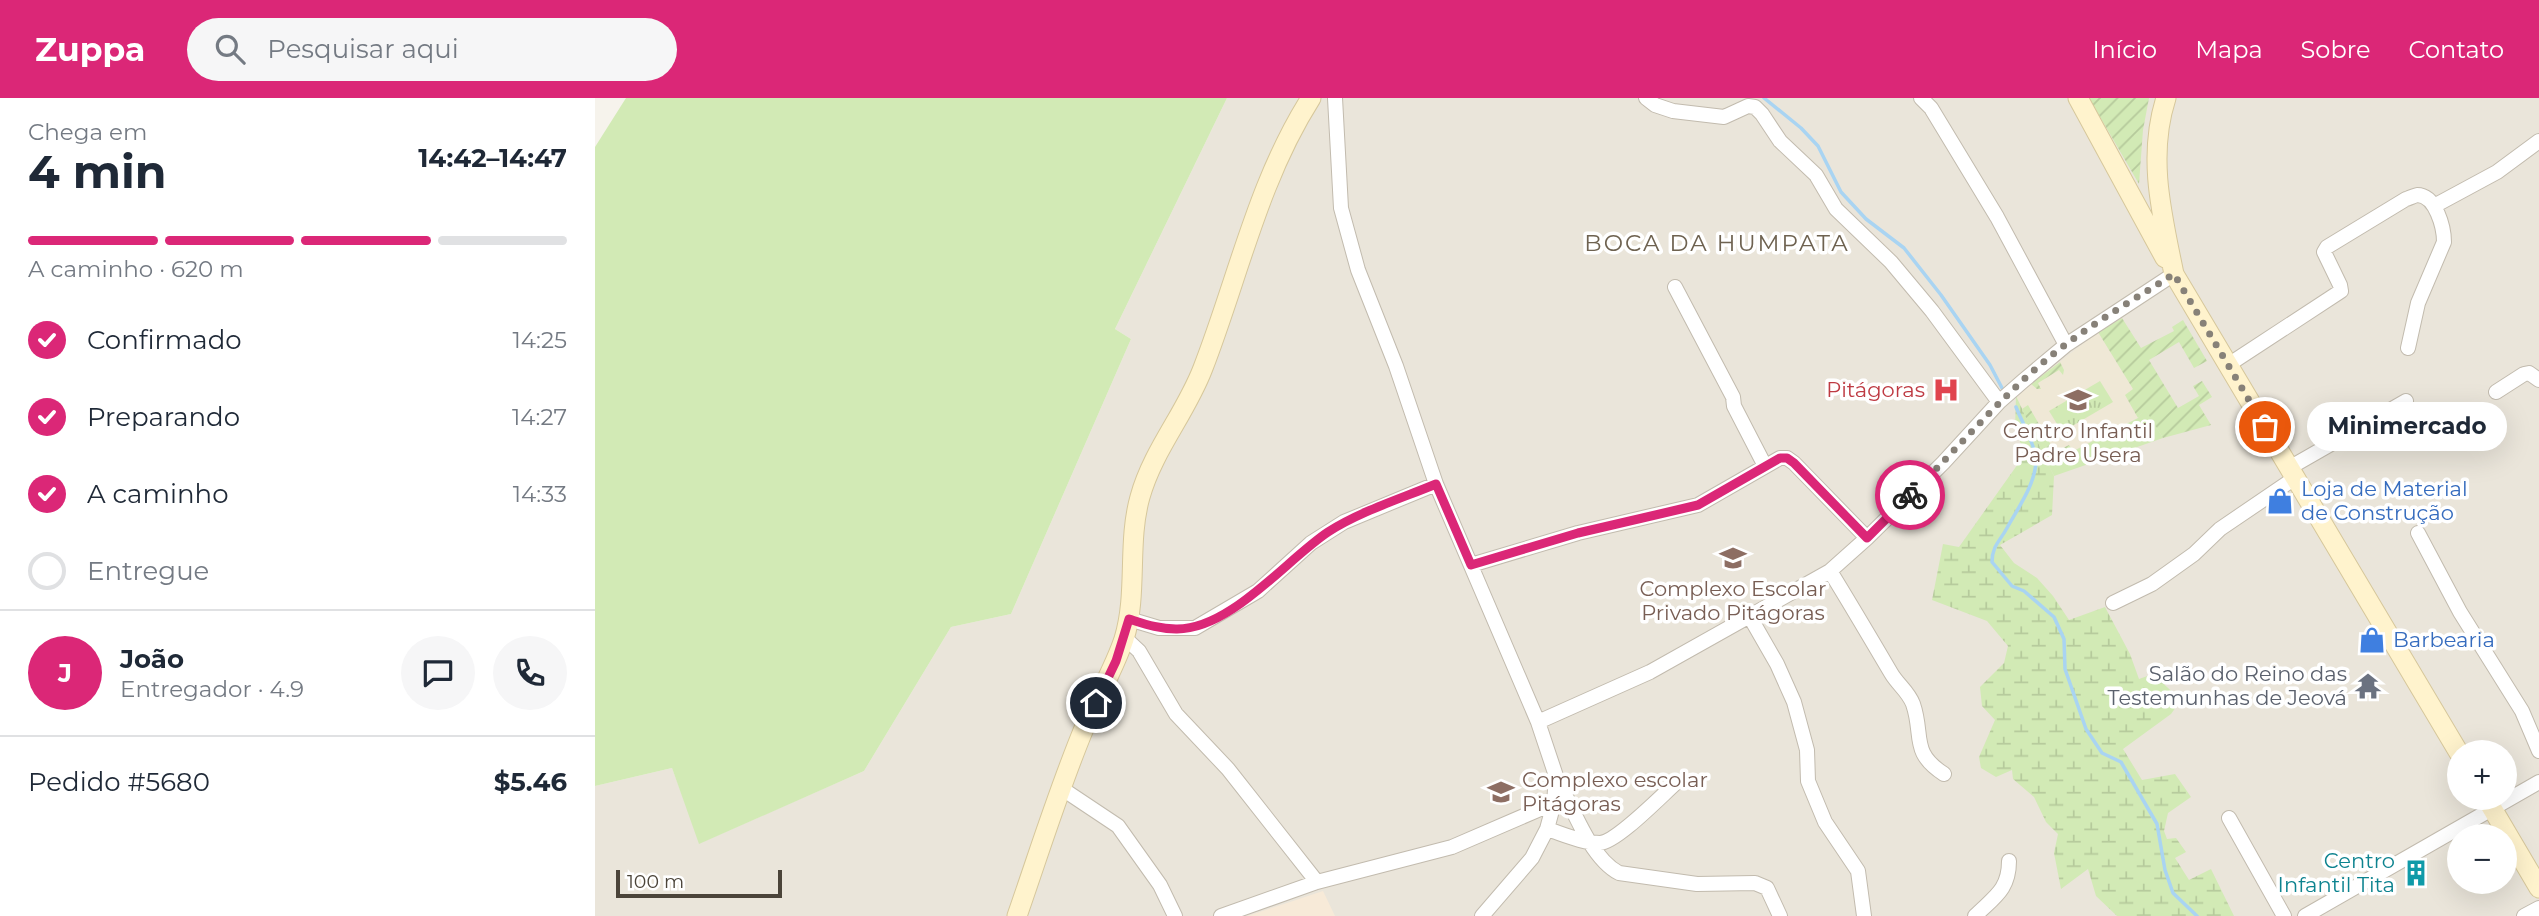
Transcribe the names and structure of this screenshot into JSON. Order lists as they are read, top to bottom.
{
  "districts": ["BOCA DA HUMPATA"],
  "places": {
    "hospital": ["Pitágoras"],
    "school or university": ["Centro Infantil Padre Usera", "Complexo Escolar Privado Pitágoras", "Complexo escolar Pitágoras"],
    "other": ["Minimercado"],
    "shop": ["Loja de Material de Construção", "Barbearia"],
    "temple": ["Salão do Reino das Testemunhas de Jeová"],
    "building": ["Centro Infantil Tita"]
  },
  "scale_bar": "100 m",
  "page": {
    "header": "Zuppa",
    "search": "Pesquisar aqui",
    "nav": [
      "Início",
      "Mapa",
      "Sobre",
      "Contato"
    ],
    "heading": ["4 min", "Chega em", "14:42–14:47"],
    "panel": [
      "João",
      "Entregador · 4.9",
      "Pedido #5680",
      "$5.46"
    ],
    "bar": "A caminho · 620 m",
    "list": [
      ["Confirmado", "14:25"],
      ["Preparando", "14:27"],
      ["A caminho", "14:33"],
      "Entregue"
    ],
    "bubble": "Minimercado",
    "round": "J",
    "map_buttons": ["+", "−"],
    "scale": "100 m"
  }
}
